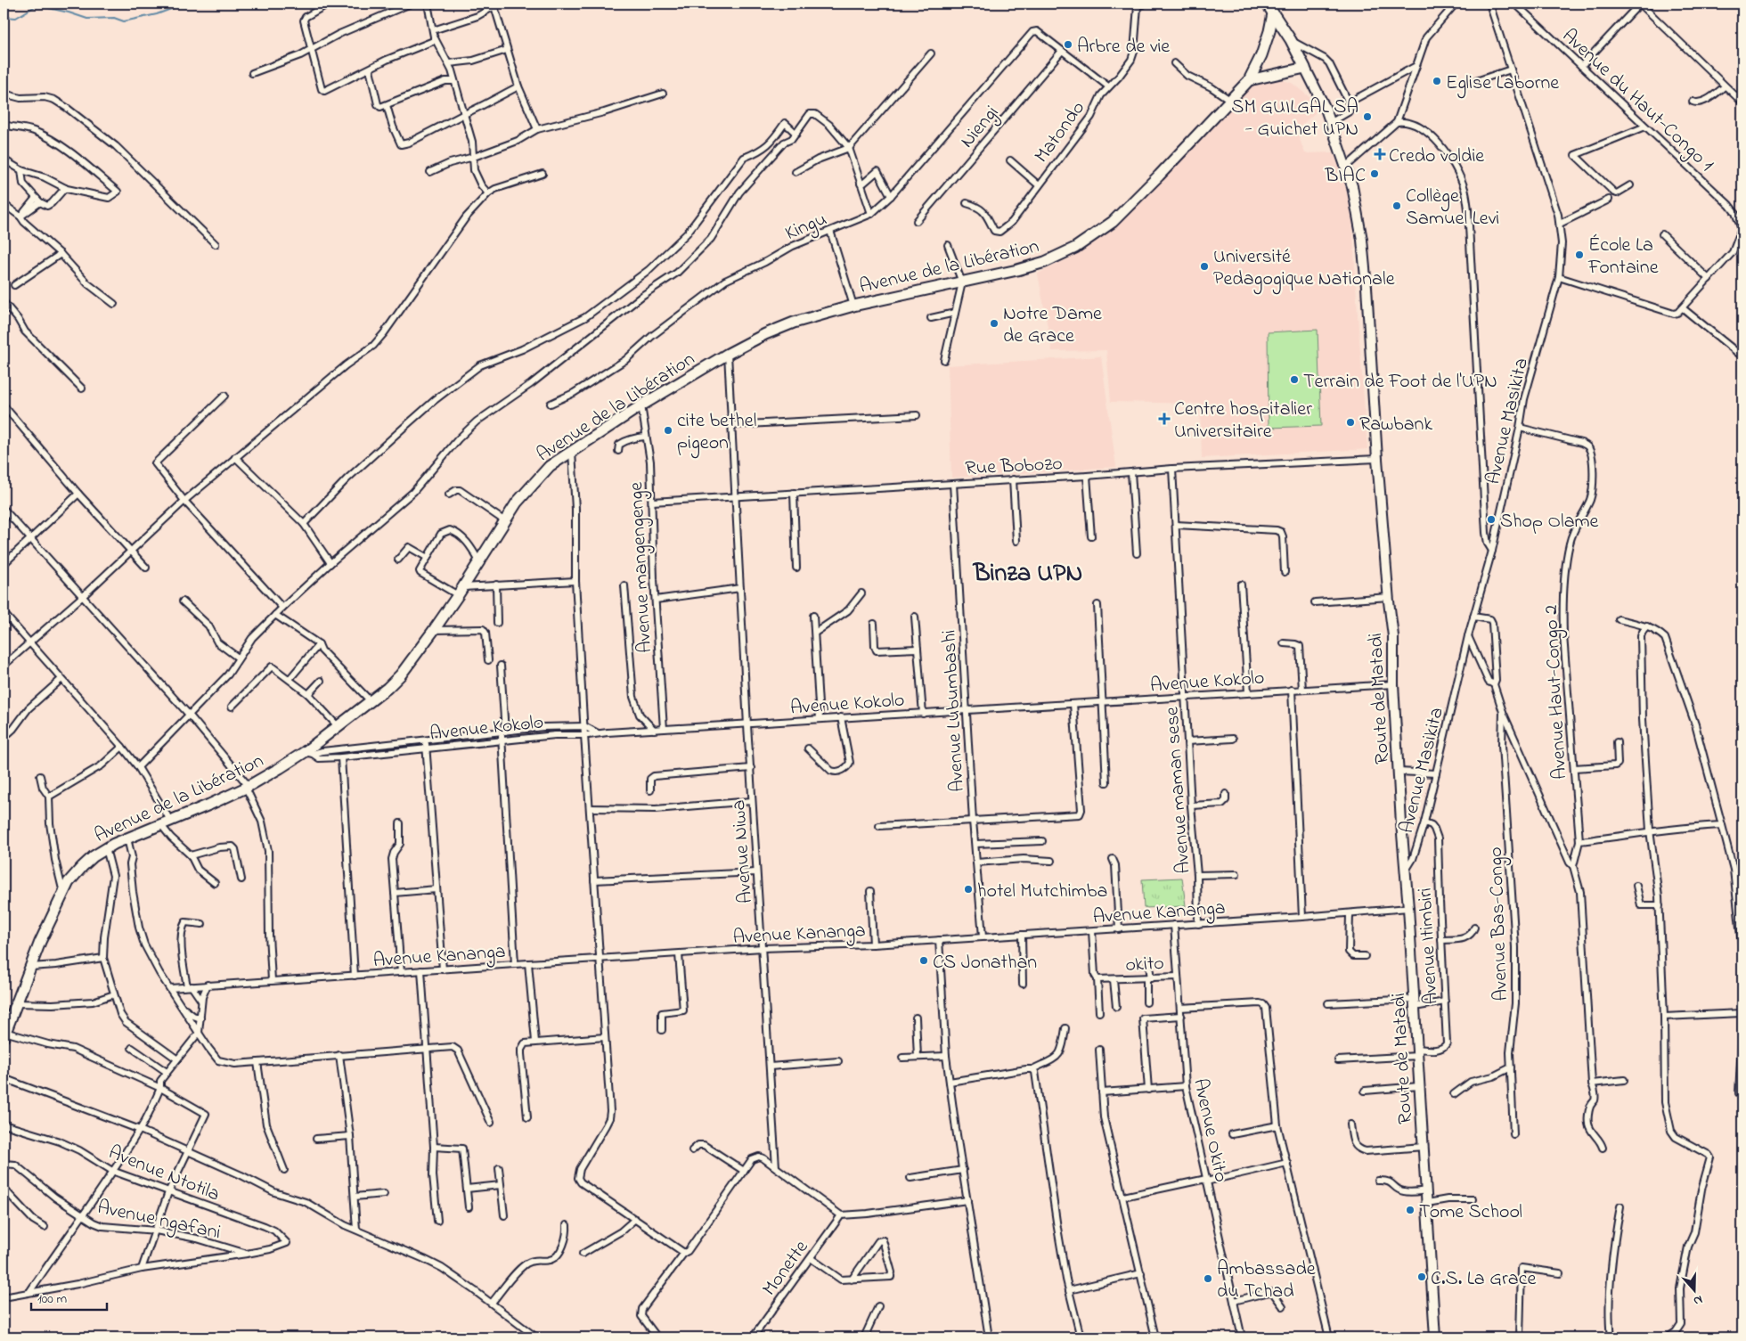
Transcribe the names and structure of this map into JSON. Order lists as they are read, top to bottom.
{
  "streets": {
    "highway": ["Avenue de la Libération"],
    "main road": ["Route de Matadi"],
    "street": [
      "Avenue du Haut-Congo 1",
      "Niengi",
      "Matondo",
      "Kingu",
      "Avenue Masikita",
      "Rue Bobozo",
      "Avenue mangengenge",
      "Avenue Kokolo",
      "Avenue Haut-Congo 2",
      "Avenue Lubumbashi",
      "Avenue maman sese",
      "Avenue Niwa",
      "Avenue Kananga",
      "Avenue Bas-Congo",
      "Avenue Itimbiri",
      "okito",
      "Avenue Okito",
      "Avenue Ntotila",
      "Avenue ngafani",
      "Monette"
    ]
  },
  "crossings": [
    ["Niengi", "Kingu"],
    ["Avenue de la Libération", "Avenue mangengenge"],
    ["Avenue de la Libération", "Avenue Kokolo"],
    ["Avenue de la Libération", "Avenue Niwa"],
    ["Avenue Masikita", "Avenue Haut-Congo 2"],
    ["Avenue Masikita", "Route de Matadi"],
    ["Avenue Masikita", "Avenue Itimbiri"],
    ["Rue Bobozo", "Avenue mangengenge"],
    ["Rue Bobozo", "Route de Matadi"],
    ["Rue Bobozo", "Avenue Lubumbashi"],
    ["Rue Bobozo", "Avenue maman sese"],
    ["Rue Bobozo", "Avenue Niwa"],
    ["Avenue mangengenge", "Avenue Kokolo"],
    ["Avenue Kokolo", "Route de Matadi"],
    ["Avenue Kokolo", "Avenue Lubumbashi"],
    ["Avenue Kokolo", "Avenue maman sese"],
    ["Avenue Kokolo", "Avenue Niwa"],
    ["Route de Matadi", "Avenue Kananga"],
    ["Route de Matadi", "Avenue Itimbiri"],
    ["Avenue Lubumbashi", "Avenue Kananga"],
    ["Avenue maman sese", "Avenue Kananga"],
    ["Avenue Niwa", "Avenue Kananga"],
    ["Avenue Kananga", "okito"],
    ["Avenue Kananga", "Avenue Okito"],
    ["okito", "Avenue Okito"],
    ["Avenue Ntotila", "Avenue ngafani"]
  ],
  "districts": ["Binza UPN"],
  "places": {
    "other": [
      "Arbre de vie",
      "Eglise Laborne",
      "SM GUILGAL SA - Guichet UPN",
      "BIAC",
      "Collège Samuel Levi",
      "École La Fontaine",
      "Université Pedagogique Nationale",
      "Notre Dame de Grace",
      "Terrain de Foot de l'UPN",
      "Rawbank",
      "cite bethel pigeon",
      "Shop Olame",
      "hotel Mutchimba",
      "CS Jonathan",
      "Tome School",
      "C.S. La Grace",
      "Ambassade du Tchad"
    ],
    "health": ["Credo voldie", "Centre hospitalier Universitaire"]
  },
  "scale_bar": "100 m",
  "north": "bottom"
}
